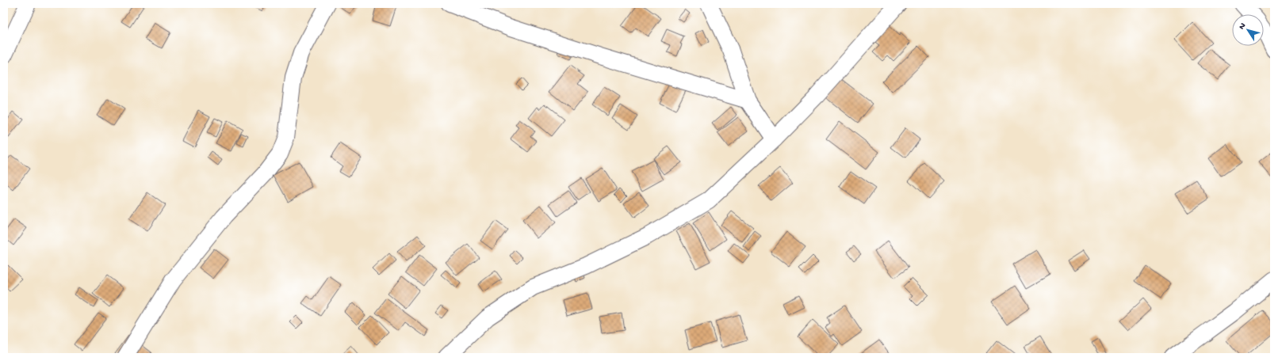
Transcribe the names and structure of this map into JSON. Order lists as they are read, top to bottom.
{
  "north": "top left"
}
